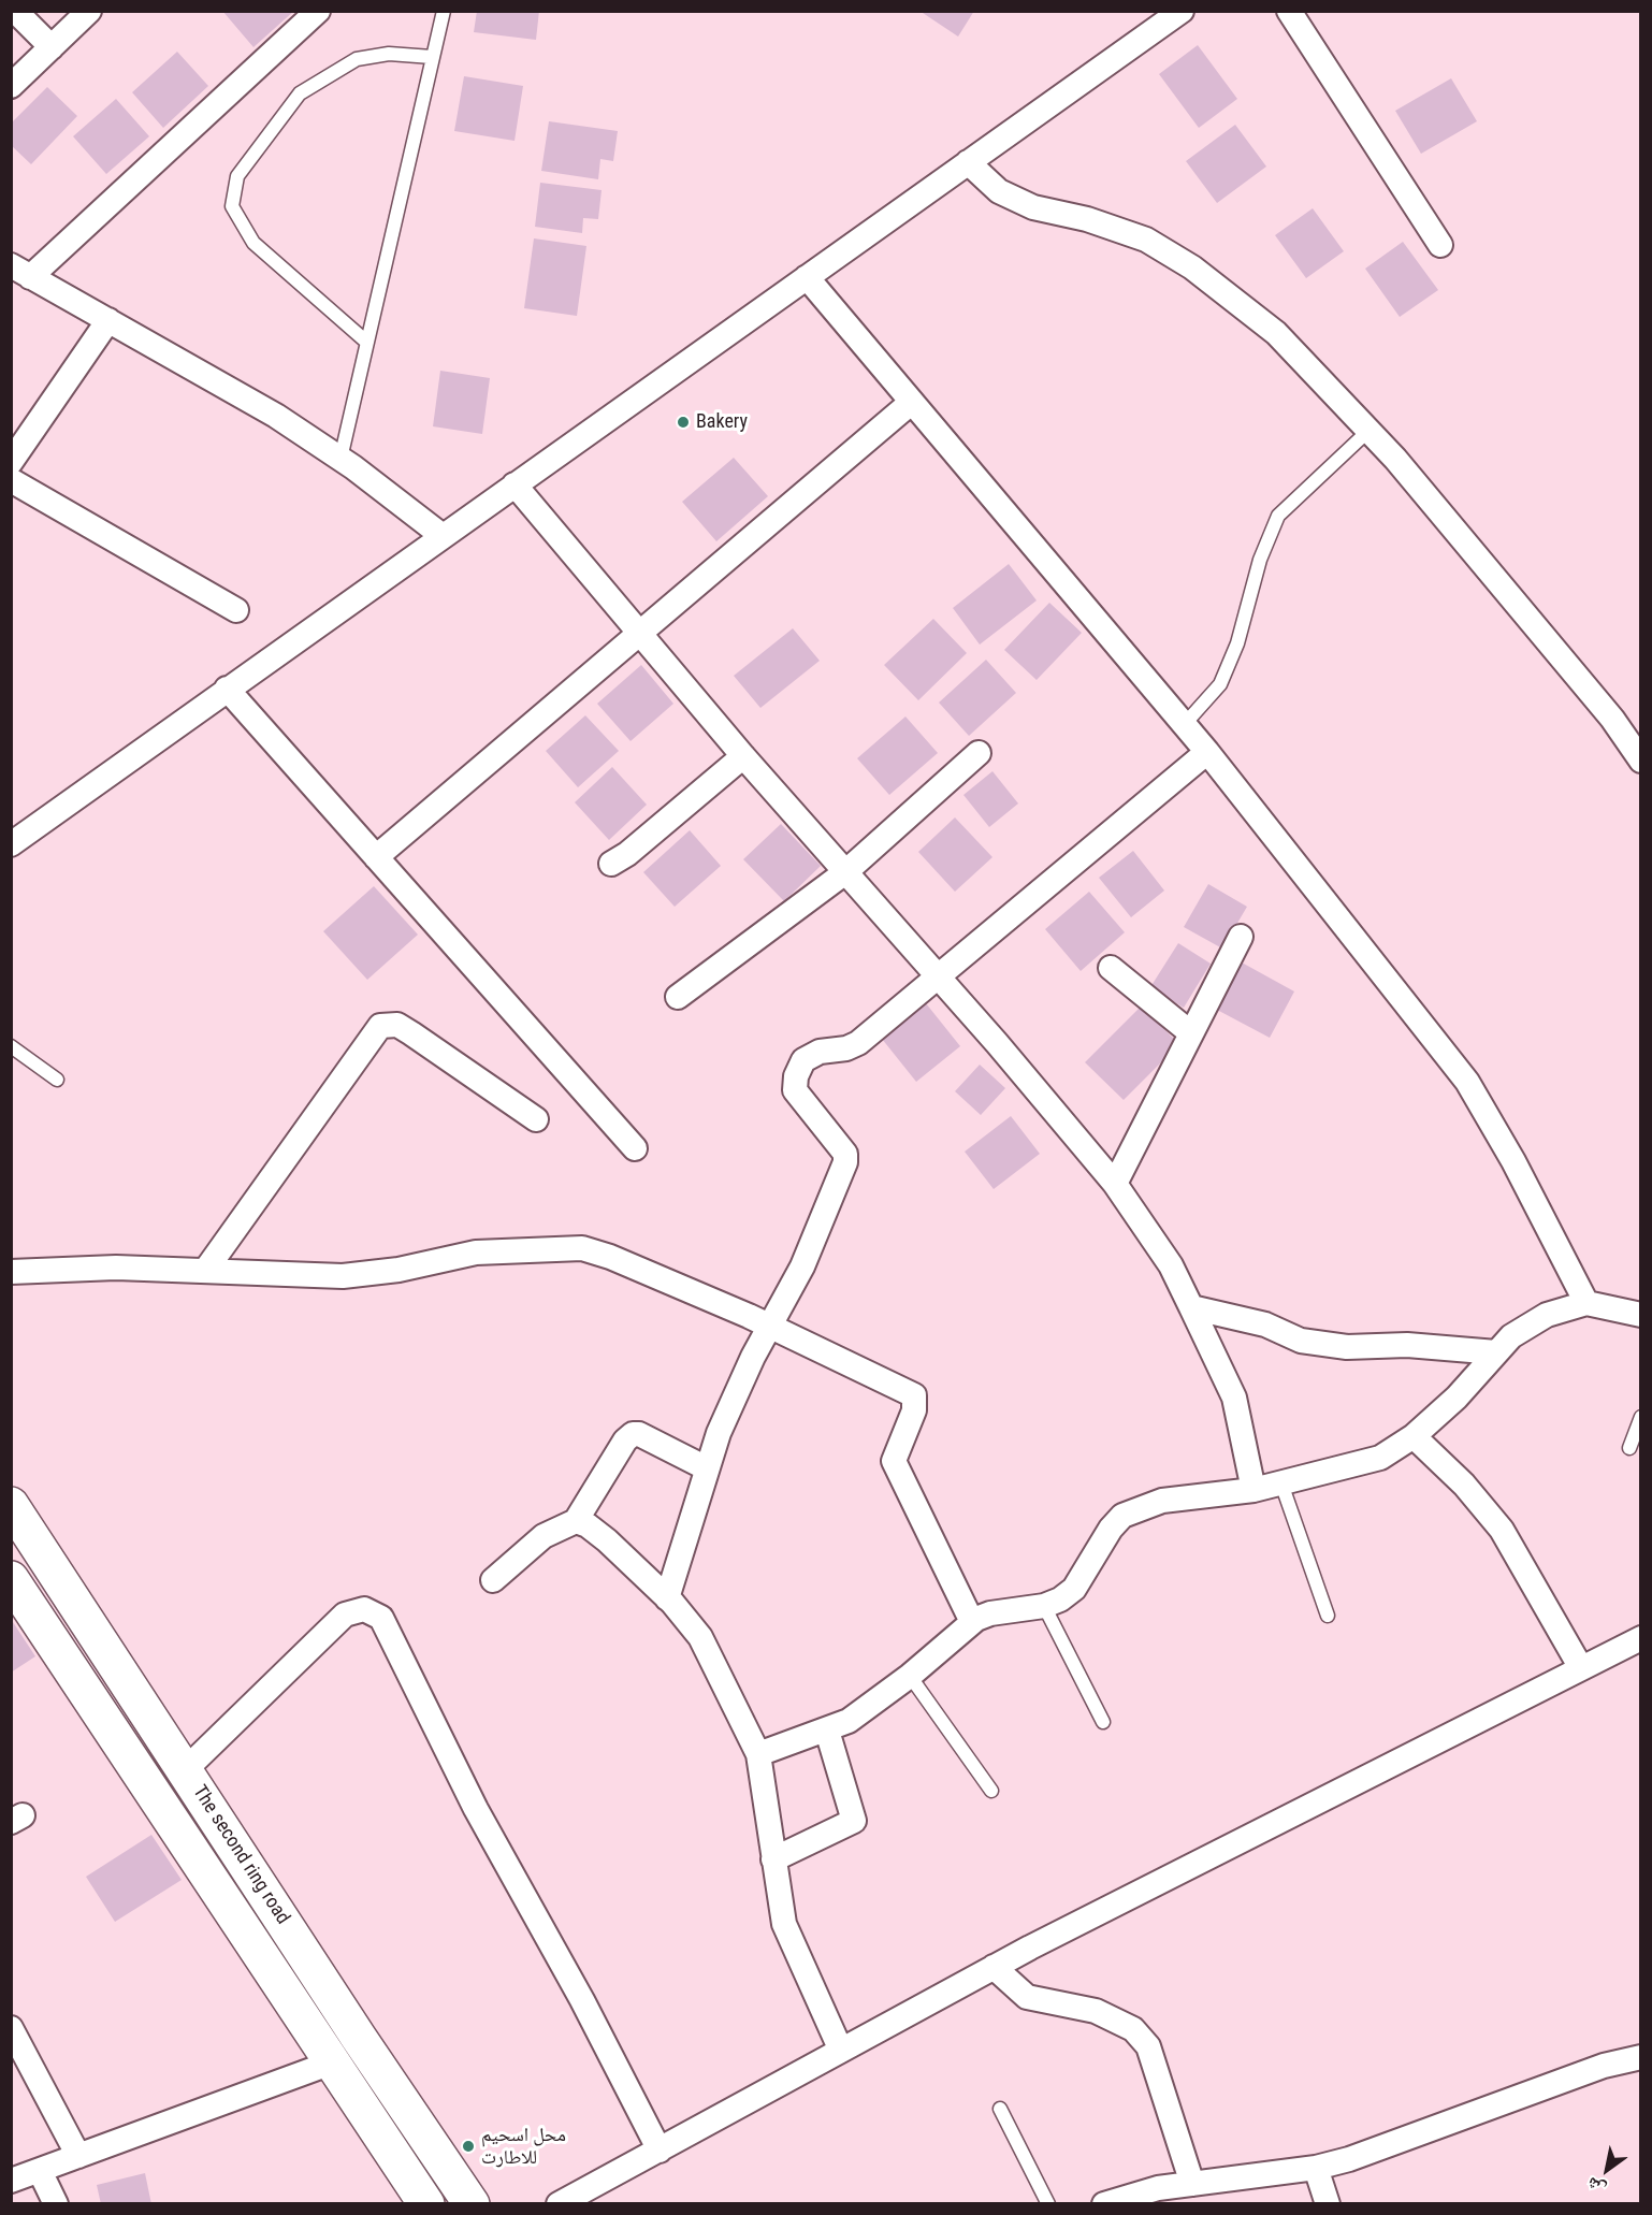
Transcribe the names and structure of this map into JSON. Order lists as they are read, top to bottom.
{
  "streets": {
    "main road": ["The second ring road"]
  },
  "places": ["Bakery", "محل اسحيم للاطارت"],
  "north": "bottom left"
}
